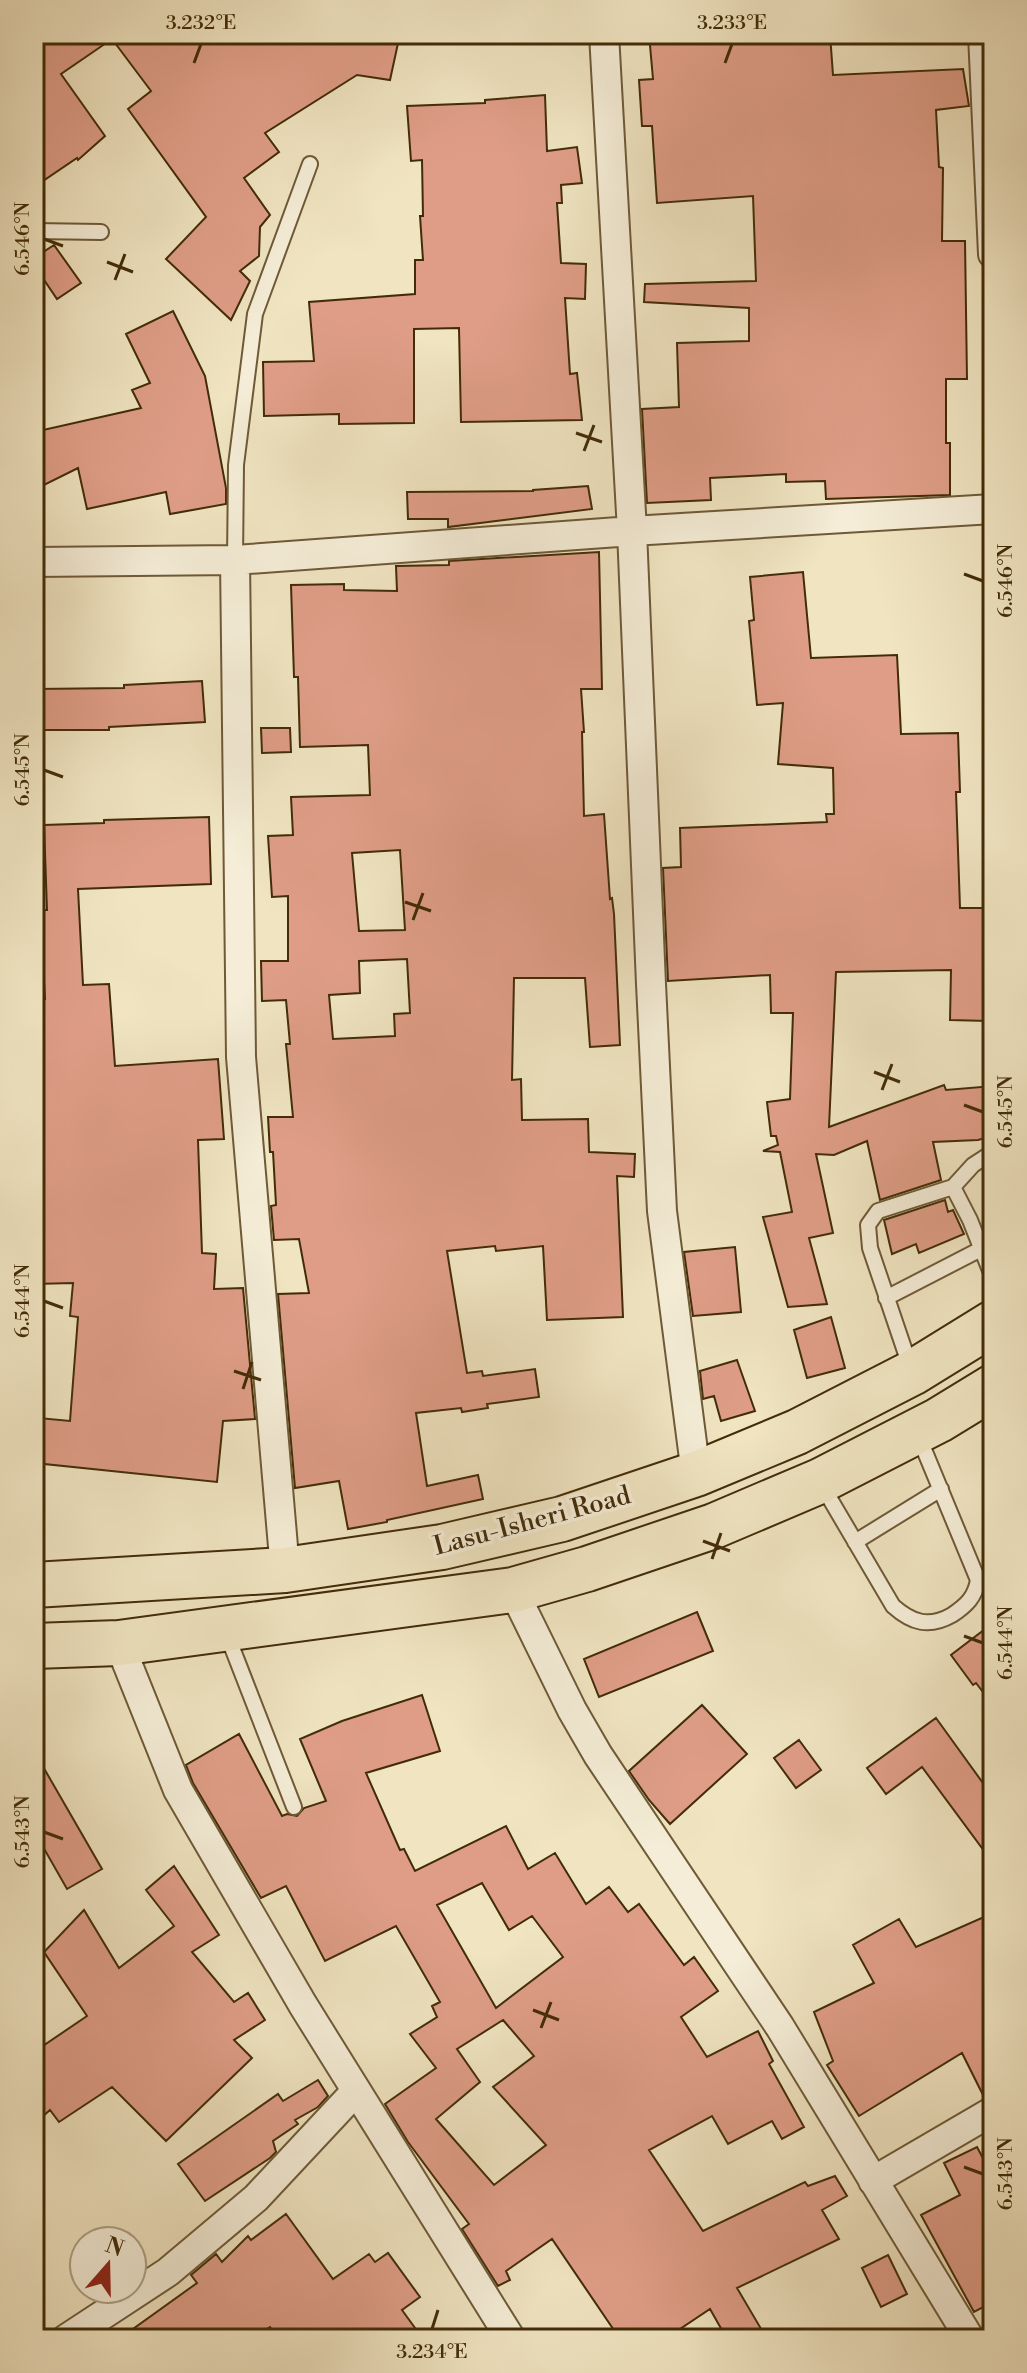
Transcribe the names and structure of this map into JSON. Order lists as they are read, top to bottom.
{
  "streets": {
    "main road": ["Lasu-Isheri Road"]
  },
  "north": "top",
  "coordinates": [
    "3.232°E",
    "3.233°E",
    "6.546°N",
    "6.545°N",
    "6.544°N",
    "6.543°N",
    "3.234°E"
  ]
}
